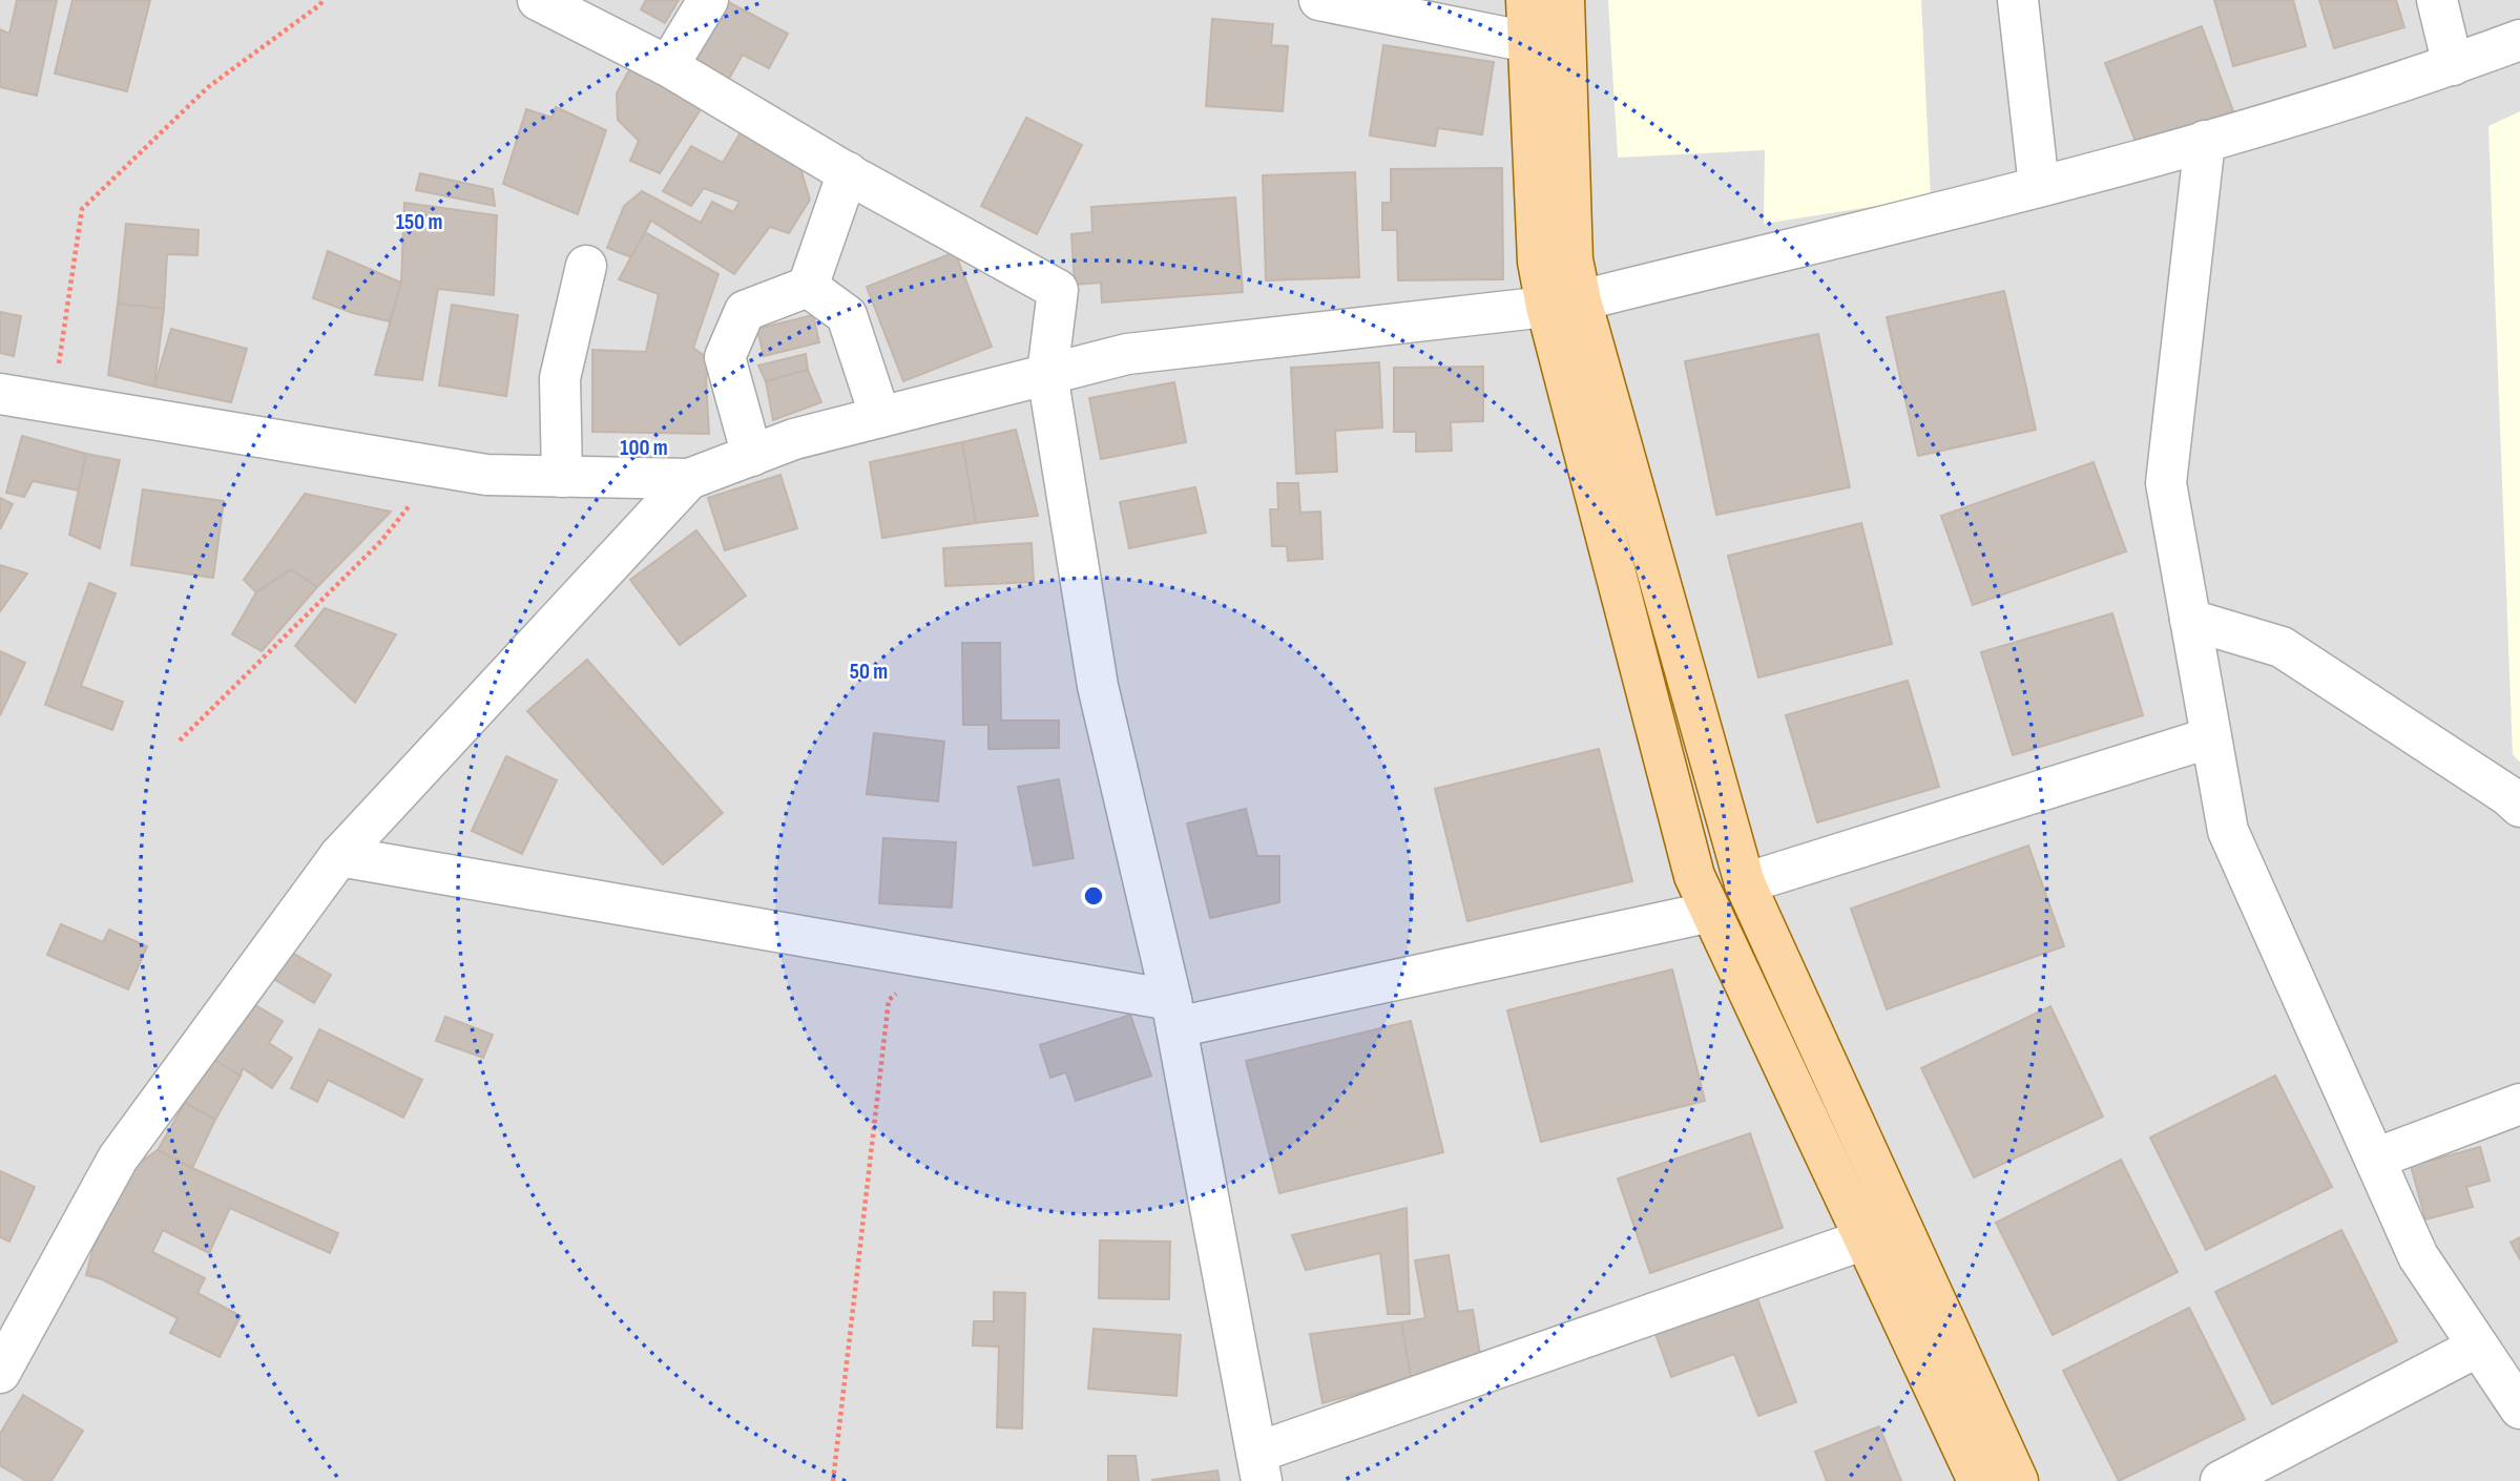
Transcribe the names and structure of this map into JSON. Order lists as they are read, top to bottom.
{
  "rings": ["150 m", "100 m", "50 m"]
}
